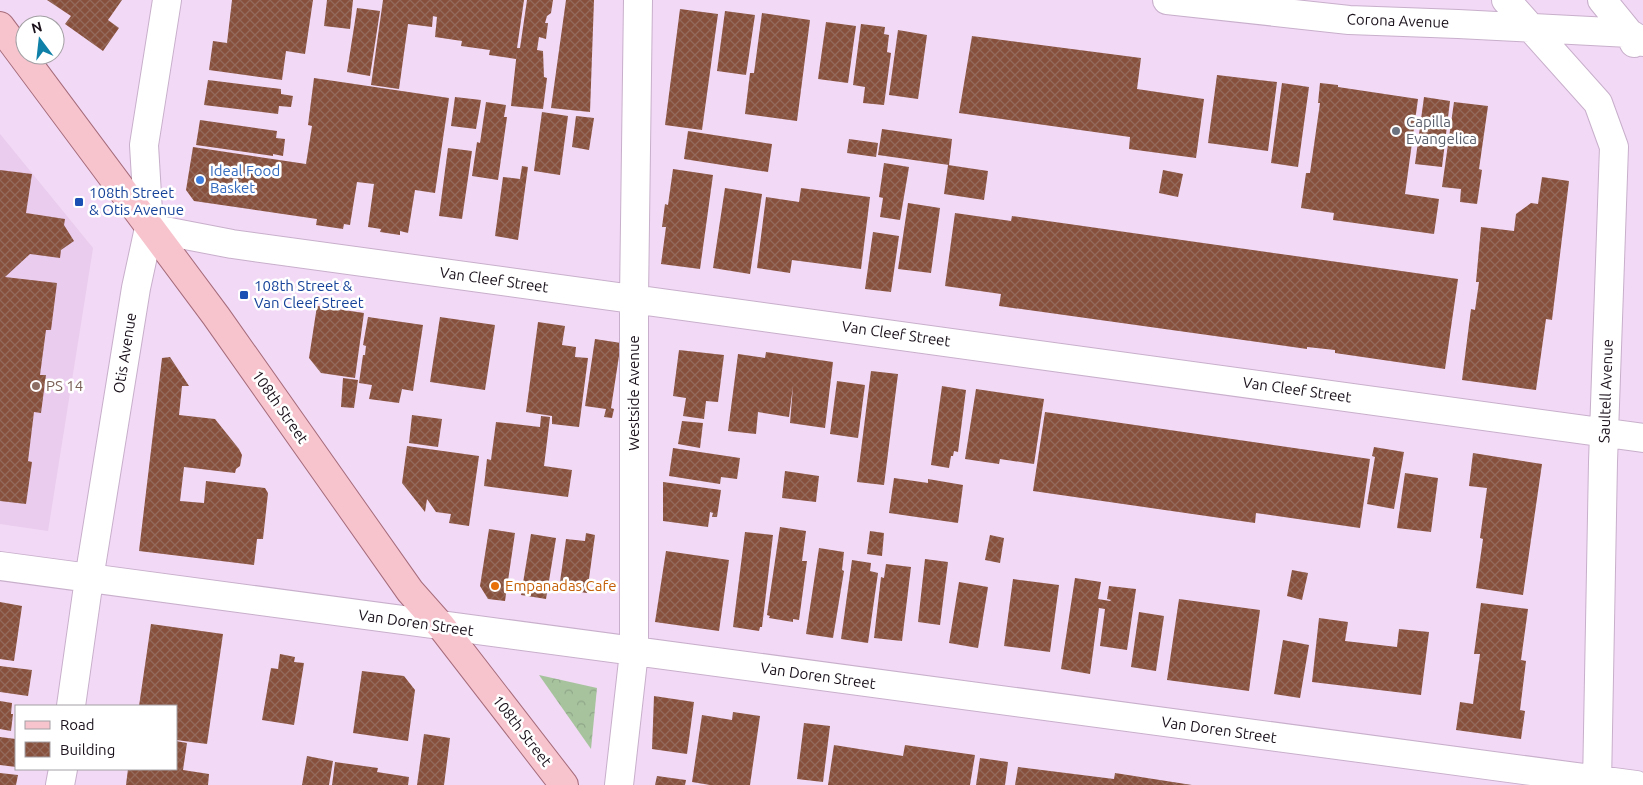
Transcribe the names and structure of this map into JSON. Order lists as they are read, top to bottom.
{
  "streets": {
    "main road": ["108th Street"],
    "street": [
      "Corona Avenue",
      "Van Cleef Street",
      "Otis Avenue",
      "Saultell Avenue",
      "Westside Avenue",
      "Van Doren Street"
    ]
  },
  "crossings": [
    ["Corona Avenue", "Saultell Avenue"],
    ["Van Cleef Street", "Otis Avenue"],
    ["Van Cleef Street", "Saultell Avenue"],
    ["Van Cleef Street", "Westside Avenue"],
    ["Van Cleef Street", "108th Street"],
    ["Otis Avenue", "108th Street"],
    ["Otis Avenue", "Van Doren Street"],
    ["Saultell Avenue", "Van Doren Street"],
    ["Westside Avenue", "Van Doren Street"],
    ["108th Street", "Van Doren Street"]
  ],
  "places": {
    "other": [
      "Capilla Evangelica",
      "Ideal Food Basket",
      "PS 14",
      "Empanadas Cafe"
    ],
    "transit": ["108th Street & Otis Avenue", "108th Street & Van Cleef Street"]
  },
  "legend": ["Road", "Building"],
  "north": "top"
}
